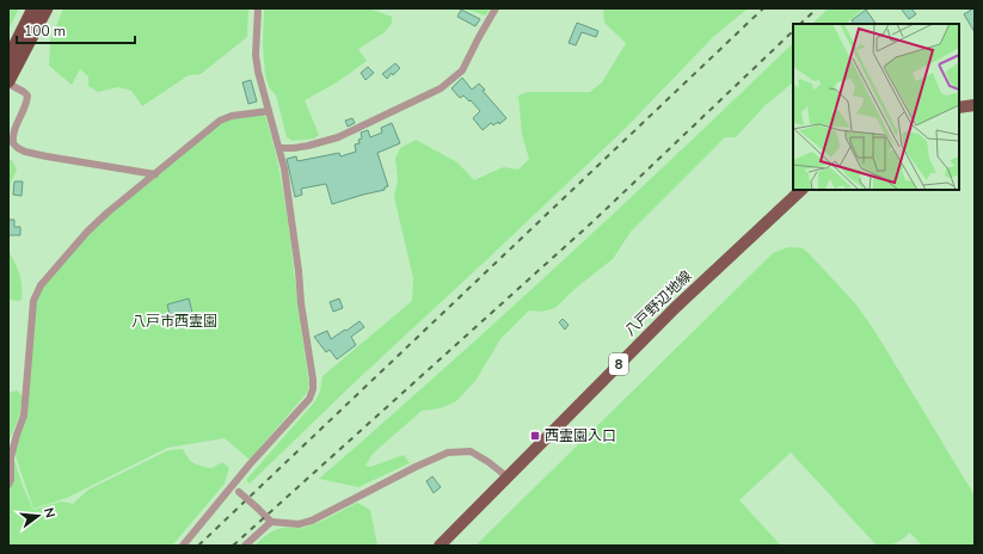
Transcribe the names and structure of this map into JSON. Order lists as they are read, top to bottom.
{
  "streets": {
    "main road": ["八戸野辺地線", "8"]
  },
  "parks": ["八戸市西霊園"],
  "places": {
    "transit": ["西霊園入口"]
  },
  "scale_bar": "100 m",
  "north": "right"
}
